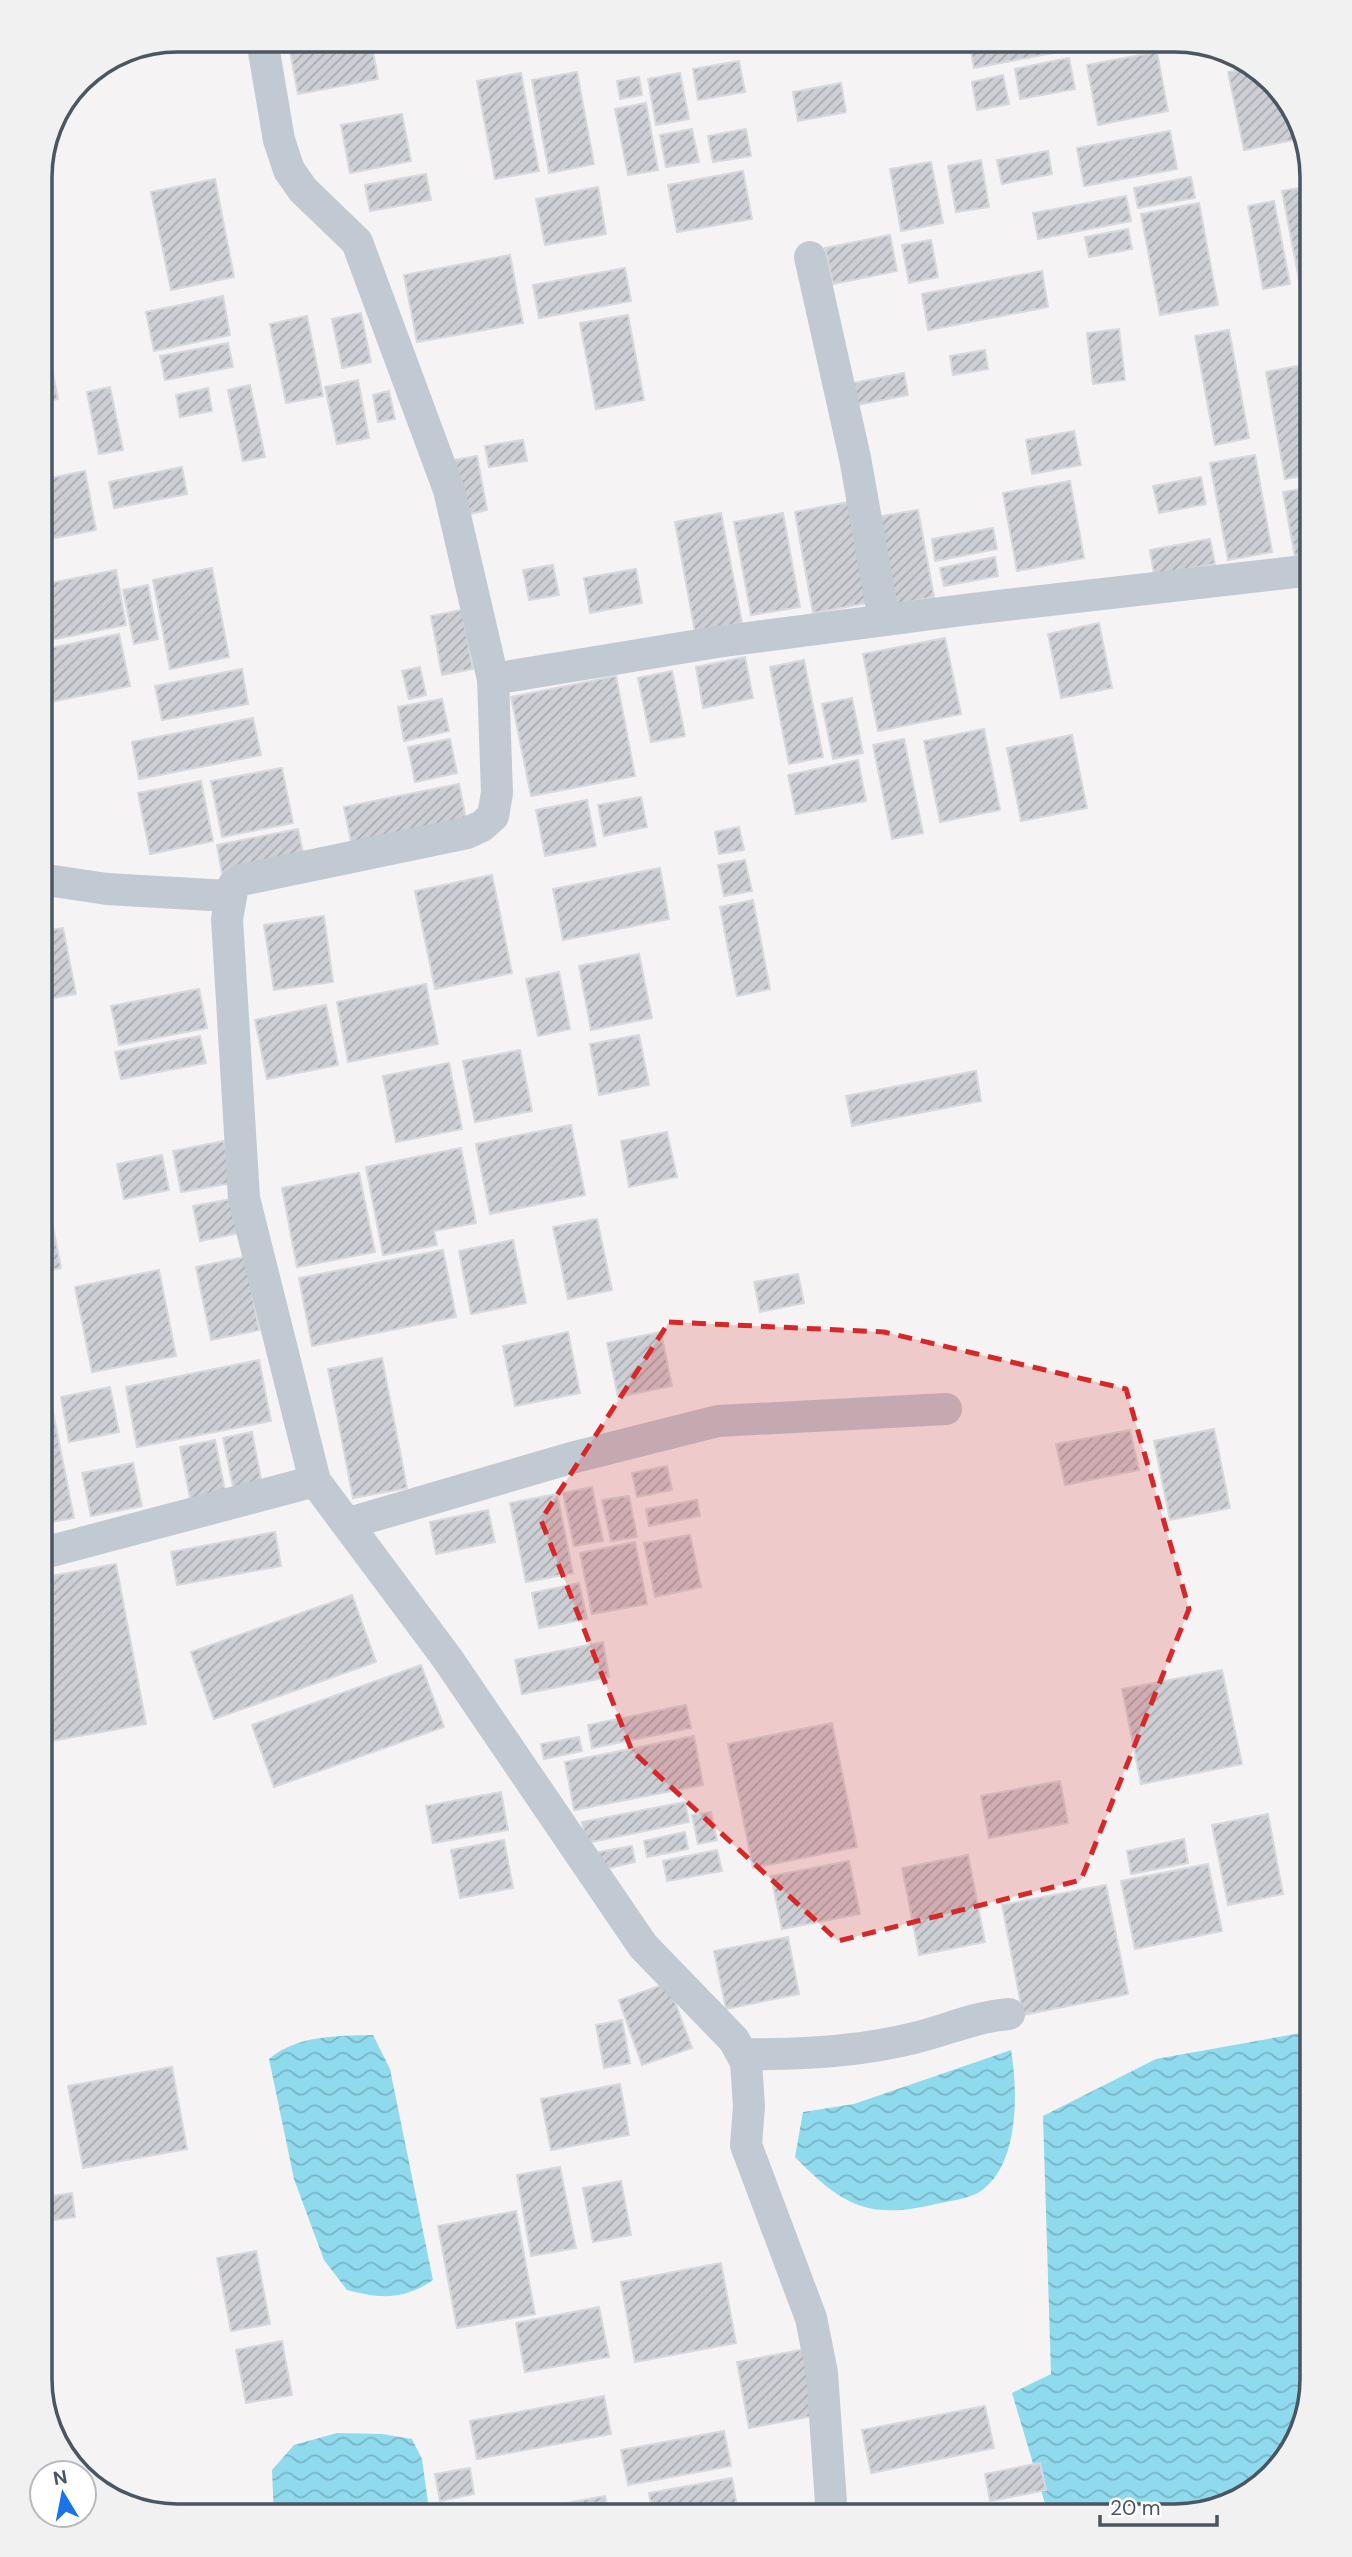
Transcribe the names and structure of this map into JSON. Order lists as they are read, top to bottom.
{
  "scale_bar": "20 m",
  "north": "top"
}
